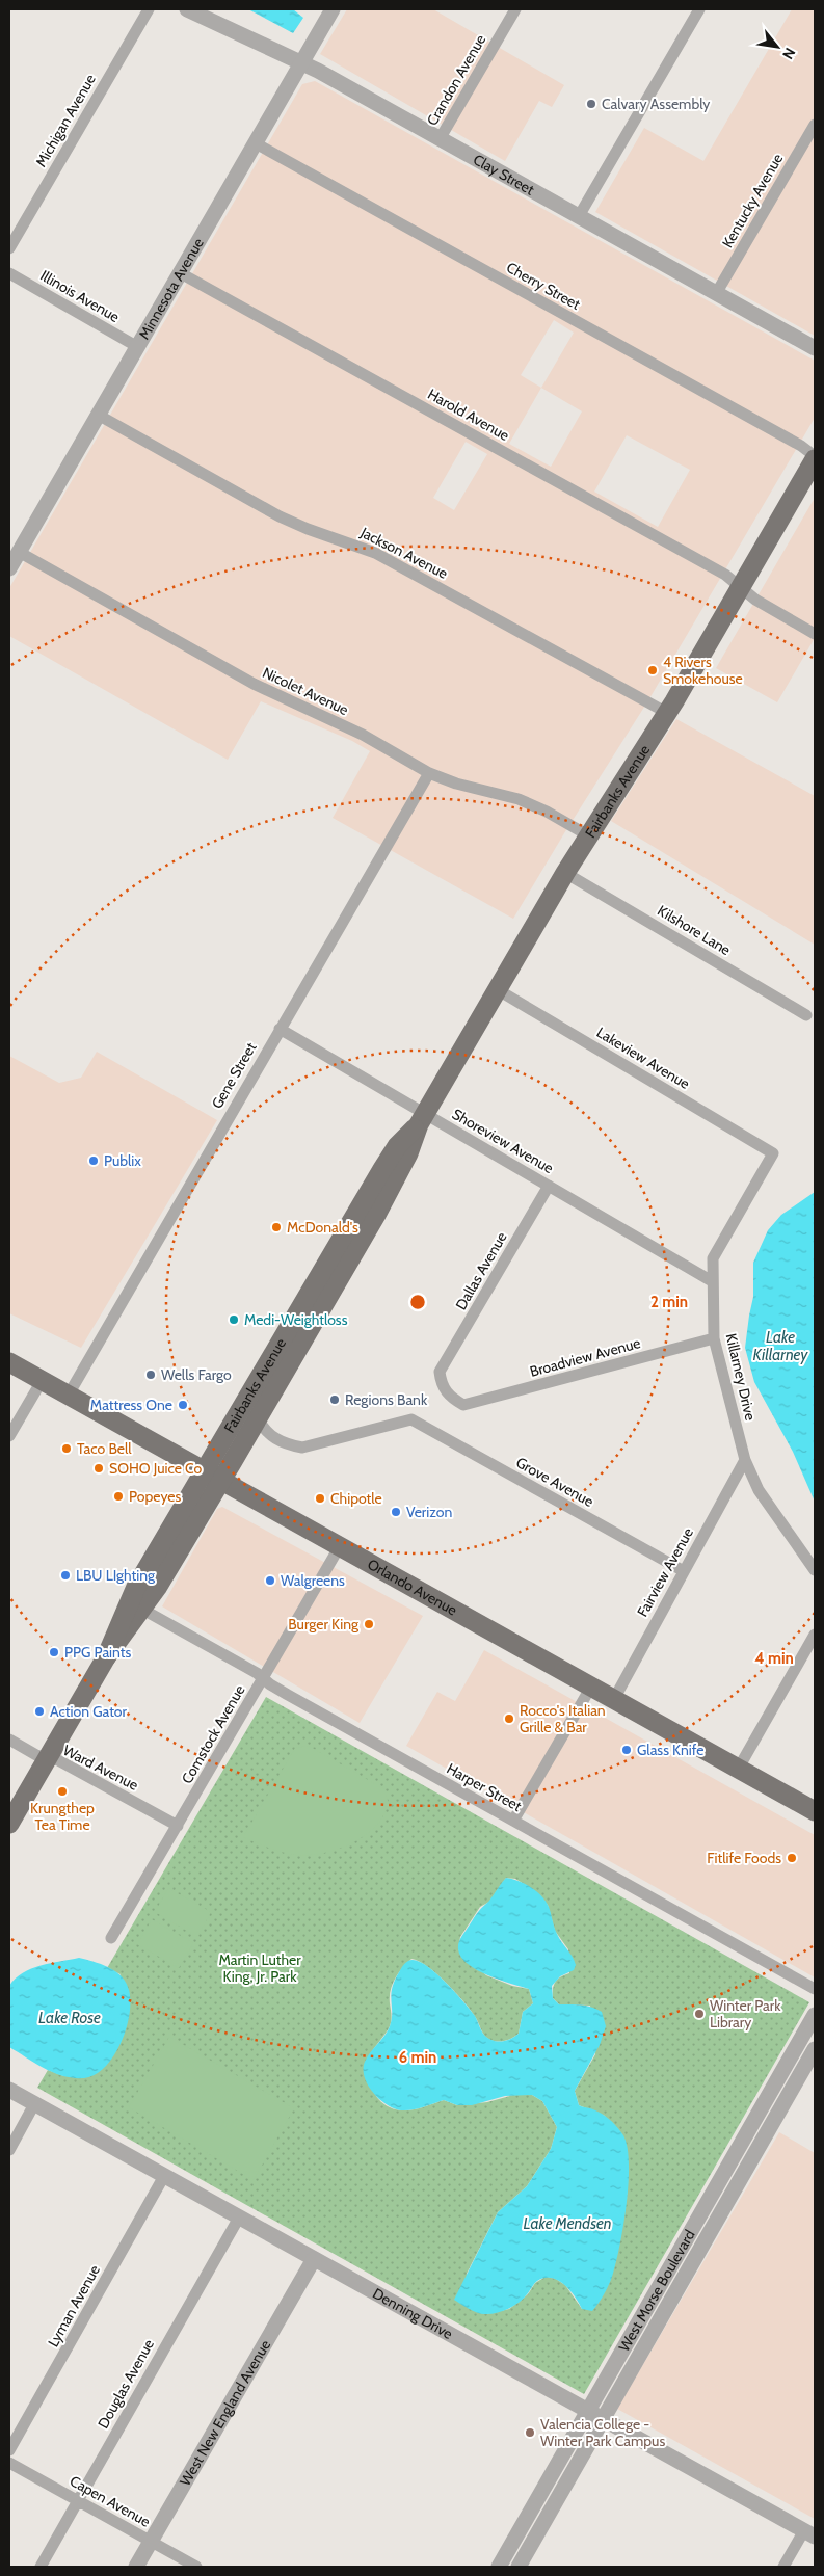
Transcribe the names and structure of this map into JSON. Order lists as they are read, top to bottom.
{
  "streets": {
    "main road": ["Fairbanks Avenue", "Orlando Avenue"],
    "street": [
      "Crandon Avenue",
      "Michigan Avenue",
      "Clay Street",
      "Kentucky Avenue",
      "Cherry Street",
      "Minnesota Avenue",
      "Illinois Avenue",
      "Harold Avenue",
      "Jackson Avenue",
      "Nicolet Avenue",
      "Kilshore Lane",
      "Lakeview Avenue",
      "Gene Street",
      "Shoreview Avenue",
      "Dallas Avenue",
      "Broadview Avenue",
      "Killarney Drive",
      "Grove Avenue",
      "Fairview Avenue",
      "Comstock Avenue",
      "Ward Avenue",
      "Harper Street",
      "West Morse Boulevard",
      "Lyman Avenue",
      "Denning Drive",
      "Douglas Avenue",
      "West New England Avenue",
      "Capen Avenue"
    ]
  },
  "crossings": [
    ["Crandon Avenue", "Clay Street"],
    ["Clay Street", "Kentucky Avenue"],
    ["Clay Street", "Minnesota Avenue"],
    ["Cherry Street", "Minnesota Avenue"],
    ["Cherry Street", "Fairbanks Avenue"],
    ["Minnesota Avenue", "Illinois Avenue"],
    ["Minnesota Avenue", "Harold Avenue"],
    ["Minnesota Avenue", "Jackson Avenue"],
    ["Minnesota Avenue", "Nicolet Avenue"],
    ["Harold Avenue", "Fairbanks Avenue"],
    ["Jackson Avenue", "Fairbanks Avenue"],
    ["Nicolet Avenue", "Fairbanks Avenue"],
    ["Nicolet Avenue", "Gene Street"],
    ["Fairbanks Avenue", "Kilshore Lane"],
    ["Fairbanks Avenue", "Lakeview Avenue"],
    ["Fairbanks Avenue", "Shoreview Avenue"],
    ["Fairbanks Avenue", "Grove Avenue"],
    ["Fairbanks Avenue", "Orlando Avenue"],
    ["Fairbanks Avenue", "Ward Avenue"],
    ["Fairbanks Avenue", "Harper Street"],
    ["Lakeview Avenue", "Killarney Drive"],
    ["Gene Street", "Shoreview Avenue"],
    ["Gene Street", "Orlando Avenue"],
    ["Shoreview Avenue", "Dallas Avenue"],
    ["Shoreview Avenue", "Killarney Drive"],
    ["Dallas Avenue", "Broadview Avenue"],
    ["Broadview Avenue", "Killarney Drive"],
    ["Killarney Drive", "Fairview Avenue"],
    ["Grove Avenue", "Fairview Avenue"],
    ["Fairview Avenue", "Orlando Avenue"],
    ["Orlando Avenue", "Comstock Avenue"],
    ["Comstock Avenue", "Ward Avenue"],
    ["Comstock Avenue", "Harper Street"],
    ["West Morse Boulevard", "Denning Drive"],
    ["Lyman Avenue", "Denning Drive"],
    ["Denning Drive", "Douglas Avenue"],
    ["Denning Drive", "West New England Avenue"],
    ["Douglas Avenue", "Capen Avenue"],
    ["West New England Avenue", "Capen Avenue"]
  ],
  "water": ["Lake Killarney", "Lake Rose", "Lake Mendsen"],
  "parks": ["Martin Luther King, Jr. Park"],
  "places": [
    "Calvary Assembly",
    "4 Rivers Smokehouse",
    "Publix",
    "McDonald's",
    "Medi-Weightloss",
    "Wells Fargo",
    "Regions Bank",
    "Mattress One",
    "Taco Bell",
    "SOHO Juice Co",
    "Popeyes",
    "Chipotle",
    "Verizon",
    "LBU LIghting",
    "Walgreens",
    "Burger King",
    "PPG Paints",
    "Action Gator",
    "Rocco's Italian Grille & Bar",
    "Glass Knife",
    "Krungthep Tea Time",
    "Fitlife Foods",
    "Winter Park Library",
    "Valencia College - Winter Park Campus"
  ],
  "north": "bottom right",
  "rings": ["2 min", "4 min", "6 min"]
}
